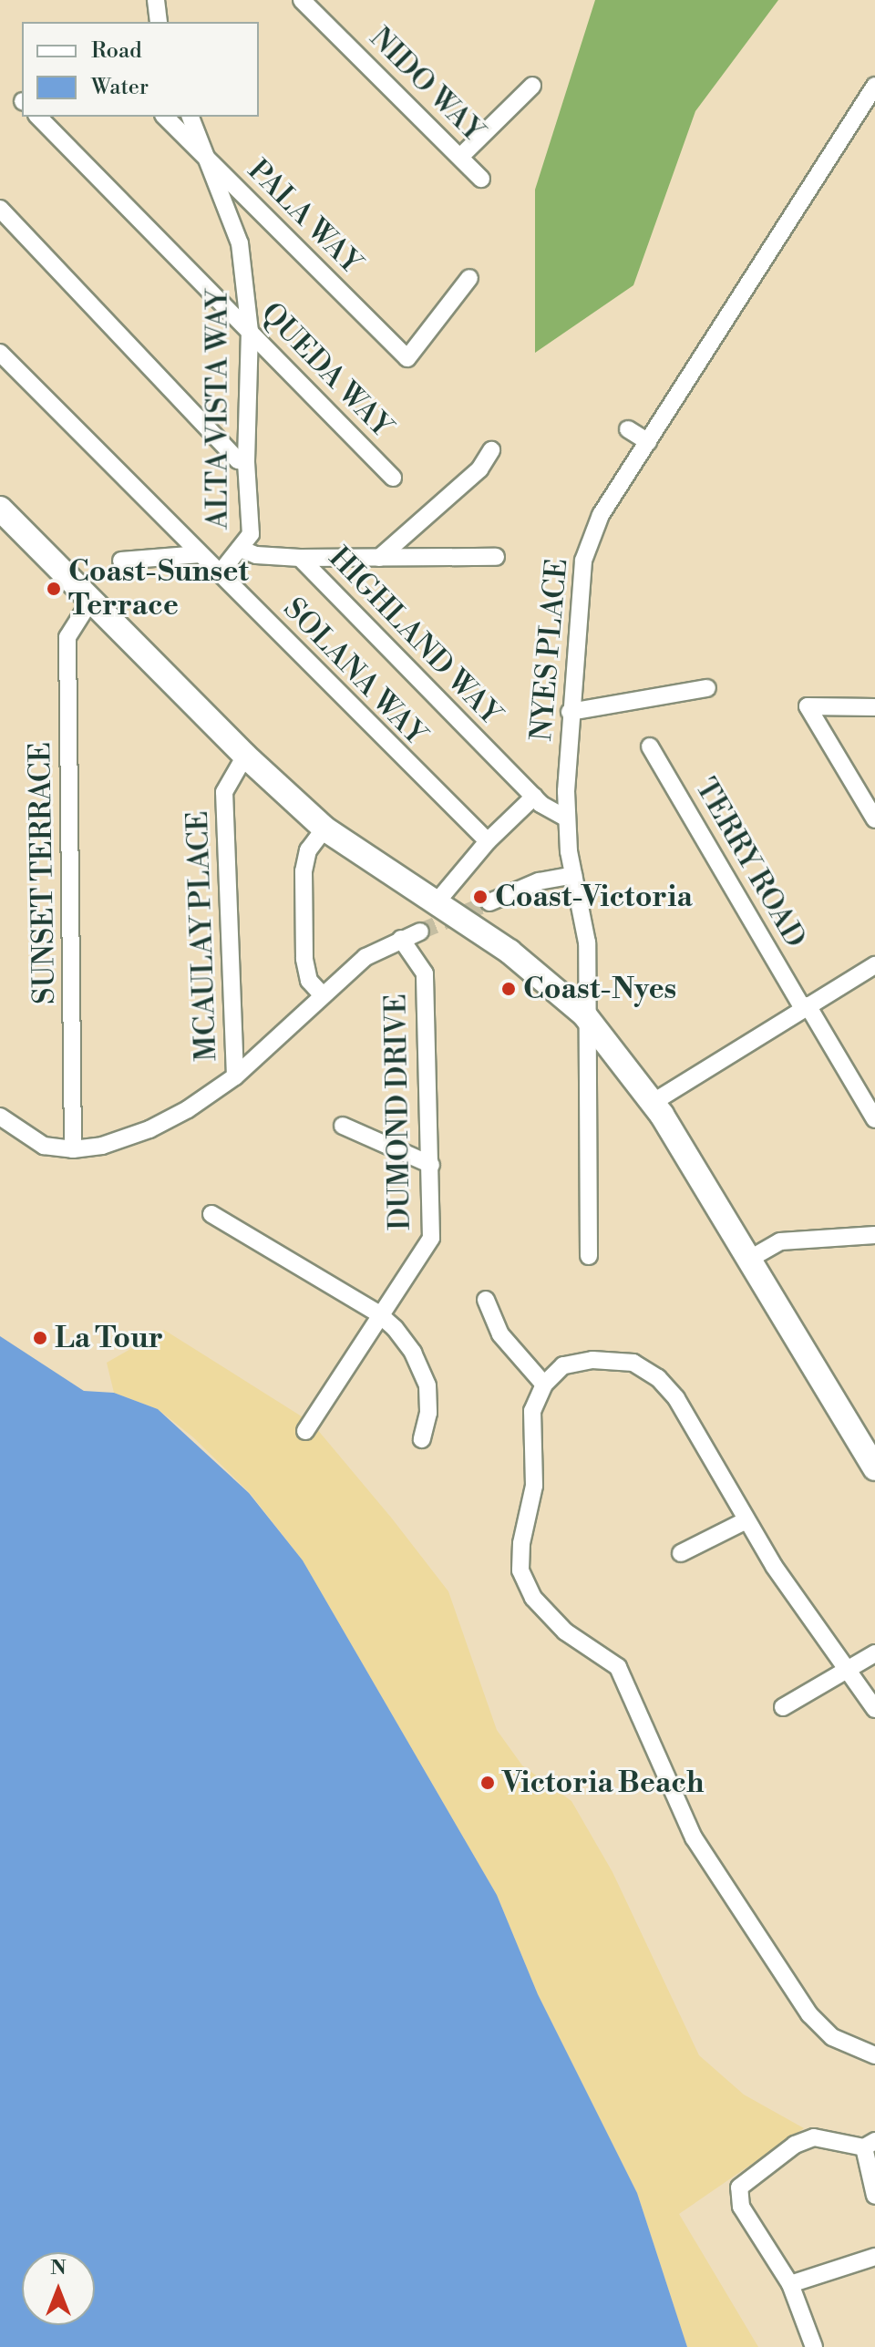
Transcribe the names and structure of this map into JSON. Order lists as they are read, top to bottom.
{
  "streets": {
    "street": [
      "NIDO WAY",
      "PALA WAY",
      "QUEDA WAY",
      "ALTA VISTA WAY",
      "HIGHLAND WAY",
      "NYES PLACE",
      "SOLANA WAY",
      "TERRY ROAD",
      "SUNSET TERRACE",
      "MCAULAY PLACE",
      "DUMOND DRIVE"
    ]
  },
  "crossings": [
    ["PALA WAY", "ALTA VISTA WAY"],
    ["QUEDA WAY", "ALTA VISTA WAY"],
    ["ALTA VISTA WAY", "HIGHLAND WAY"],
    ["ALTA VISTA WAY", "SOLANA WAY"],
    ["HIGHLAND WAY", "NYES PLACE"]
  ],
  "places": [
    "Coast-Sunset Terrace",
    "Coast-Victoria",
    "Coast-Nyes",
    "La Tour",
    "Victoria Beach"
  ],
  "legend": ["Road", "Water"],
  "north": "top"
}
